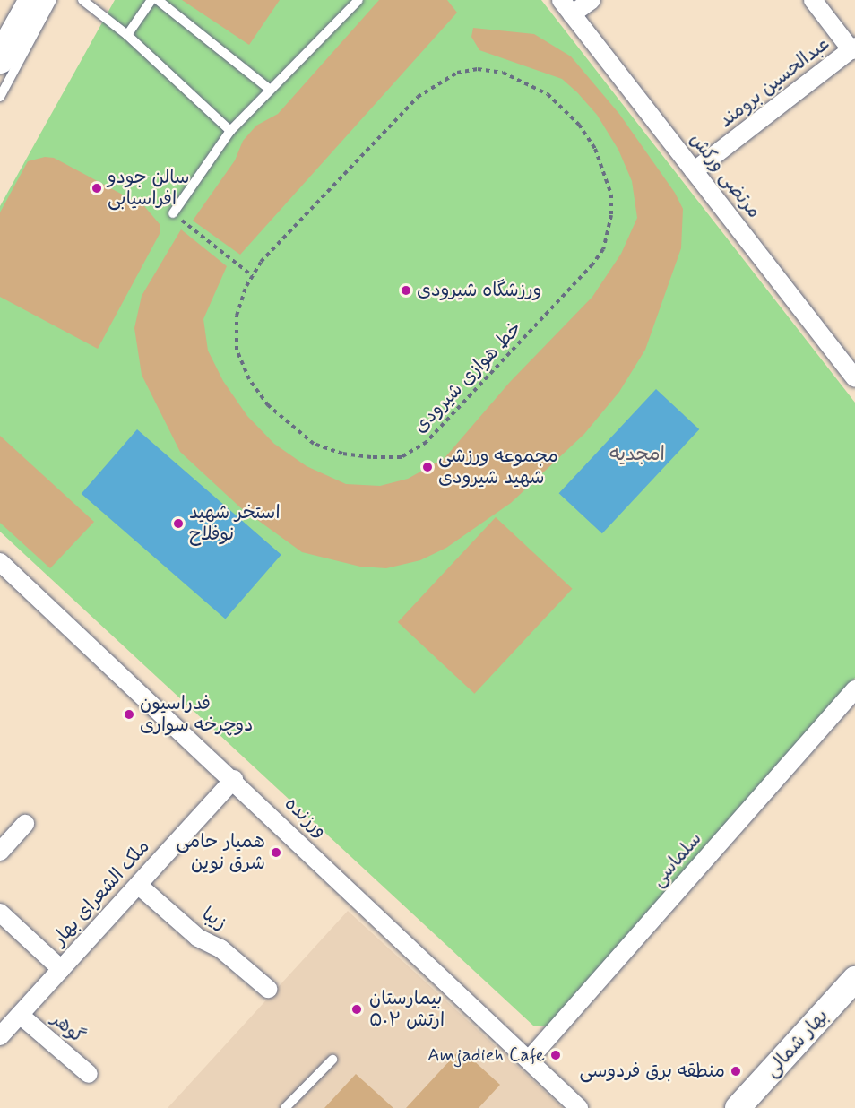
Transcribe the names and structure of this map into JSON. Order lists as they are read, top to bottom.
{
  "streets": {
    "main road": ["بهار شمالی"],
    "street": [
      "عبدالحسین برومند",
      "مرتضی ورکش",
      "ورزنده",
      "سلماسی",
      "ملک الشعرای بهار",
      "زیبا",
      "گوهر"
    ],
    "path": ["خط هوازی شیرودی"]
  },
  "crossings": [
    ["عبدالحسین برومند", "مرتضی ورکش"],
    ["ورزنده", "سلماسی"],
    ["ورزنده", "ملک الشعرای بهار"],
    ["ملک الشعرای بهار", "زیبا"],
    ["ملک الشعرای بهار", "گوهر"]
  ],
  "districts": ["امجدیه"],
  "places": [
    "سالن جودو افراسیابی",
    "ورزشگاه شیرودی",
    "مجموعه ورزشی شهید شیرودی",
    "استخر شهید نوفلاح",
    "فدراسیون دوچرخه سواری",
    "همیار حامی شرق نوین",
    "بیمارستان ۵۰۲ ارتش",
    "Amjadieh Cafe",
    "منطقه برق فردوسی"
  ]
}
